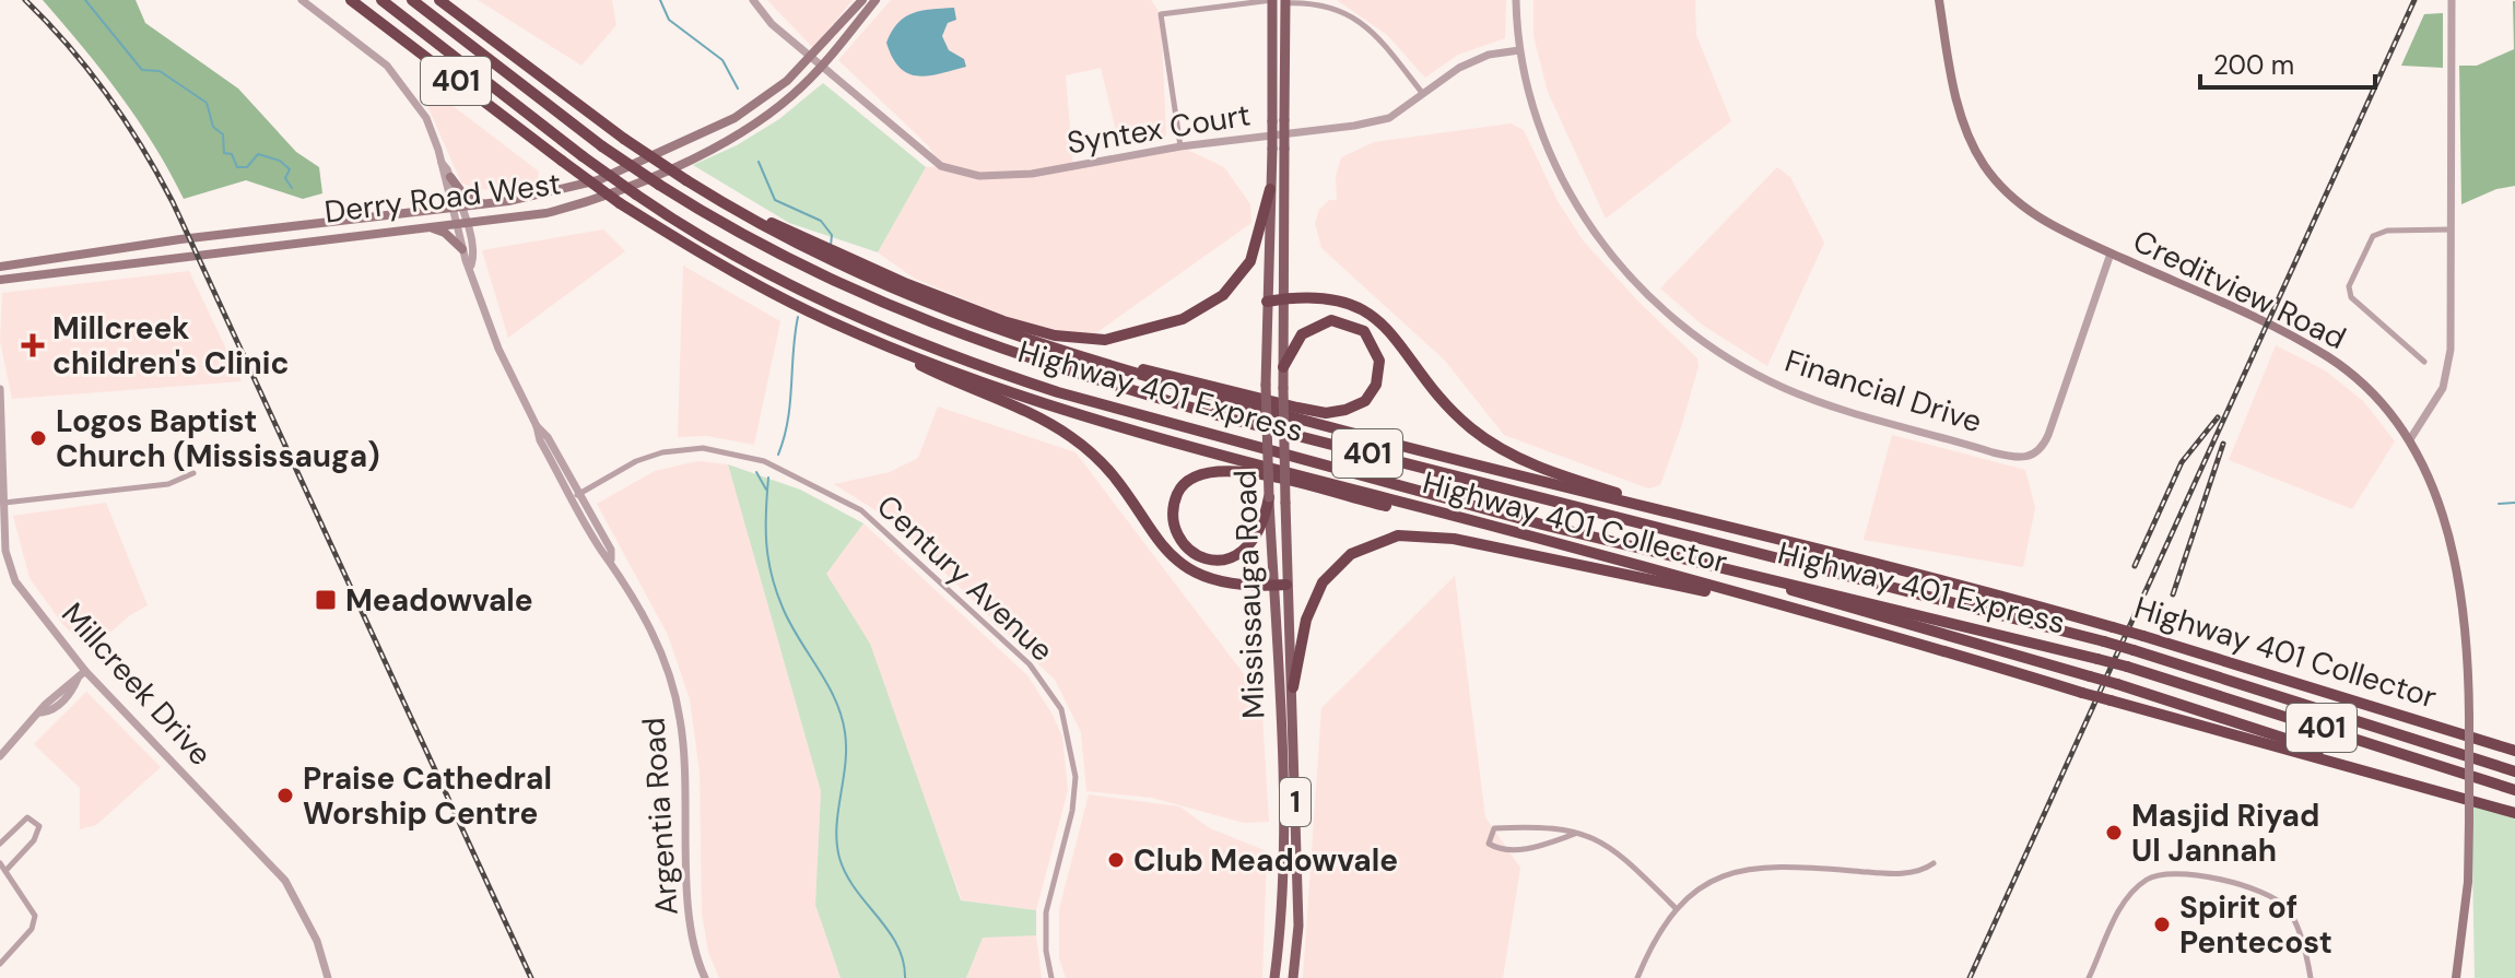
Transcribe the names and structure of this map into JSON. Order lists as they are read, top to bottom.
{
  "streets": {
    "highway": ["401", "Highway 401 Express", "Highway 401 Collector"],
    "main road": [
      "Derry Road West",
      "Creditview Road",
      "Mississauga Road",
      "1"
    ],
    "street": [
      "Syntex Court",
      "Financial Drive",
      "Century Avenue",
      "Millcreek Drive",
      "Argentia Road"
    ]
  },
  "crossings": [
    ["Syntex Court", "Derry Road West"],
    ["Syntex Court", "Financial Drive"],
    ["Derry Road West", "Argentia Road"],
    ["Creditview Road", "Financial Drive"],
    ["Century Avenue", "Argentia Road"]
  ],
  "places": {
    "health": ["Millcreek children's Clinic"],
    "other": [
      "Logos Baptist Church (Mississauga)",
      "Praise Cathedral Worship Centre",
      "Masjid Riyad Ul Jannah",
      "Club Meadowvale",
      "Spirit of Pentecost"
    ],
    "transit": ["Meadowvale"]
  },
  "scale_bar": "200 m"
}
